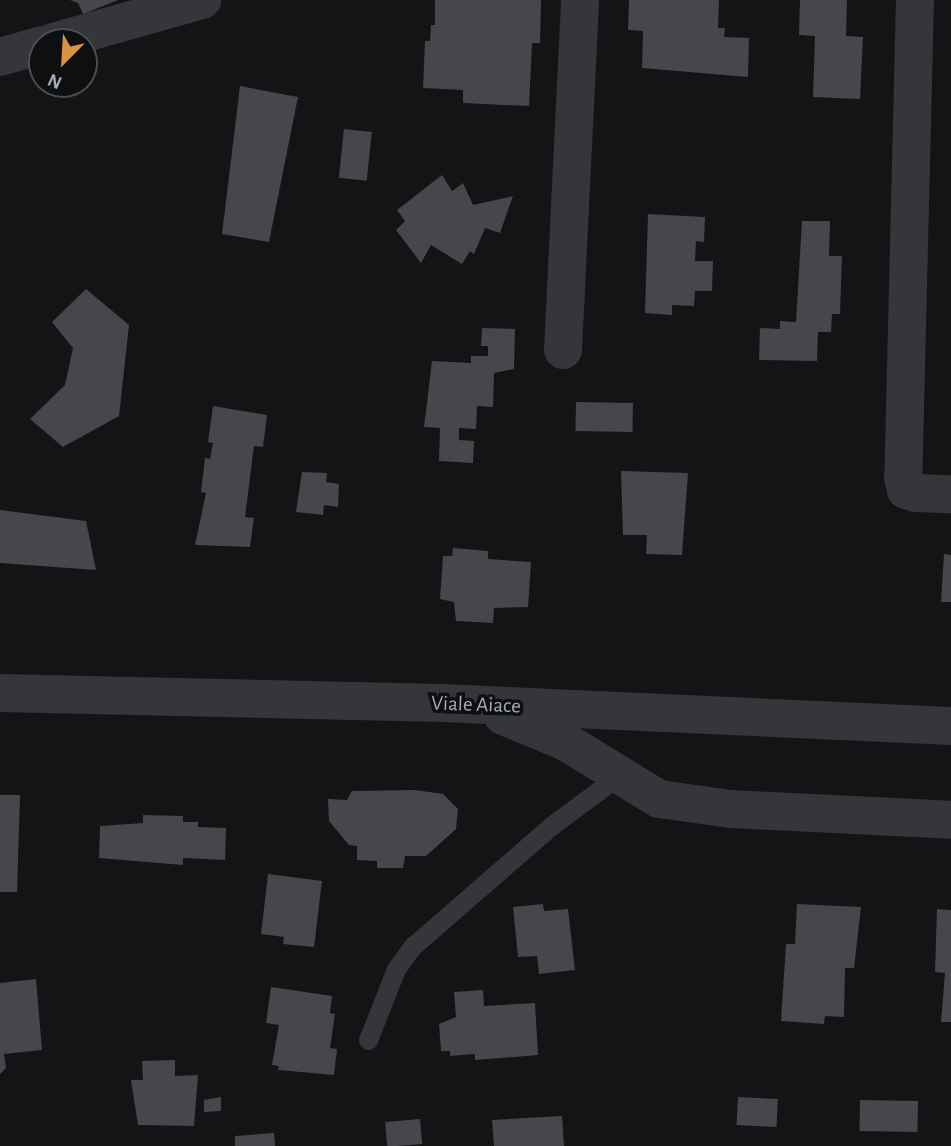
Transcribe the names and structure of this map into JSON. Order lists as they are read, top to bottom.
{
  "streets": {
    "street": ["Viale Aiace"]
  },
  "north": "bottom left"
}
